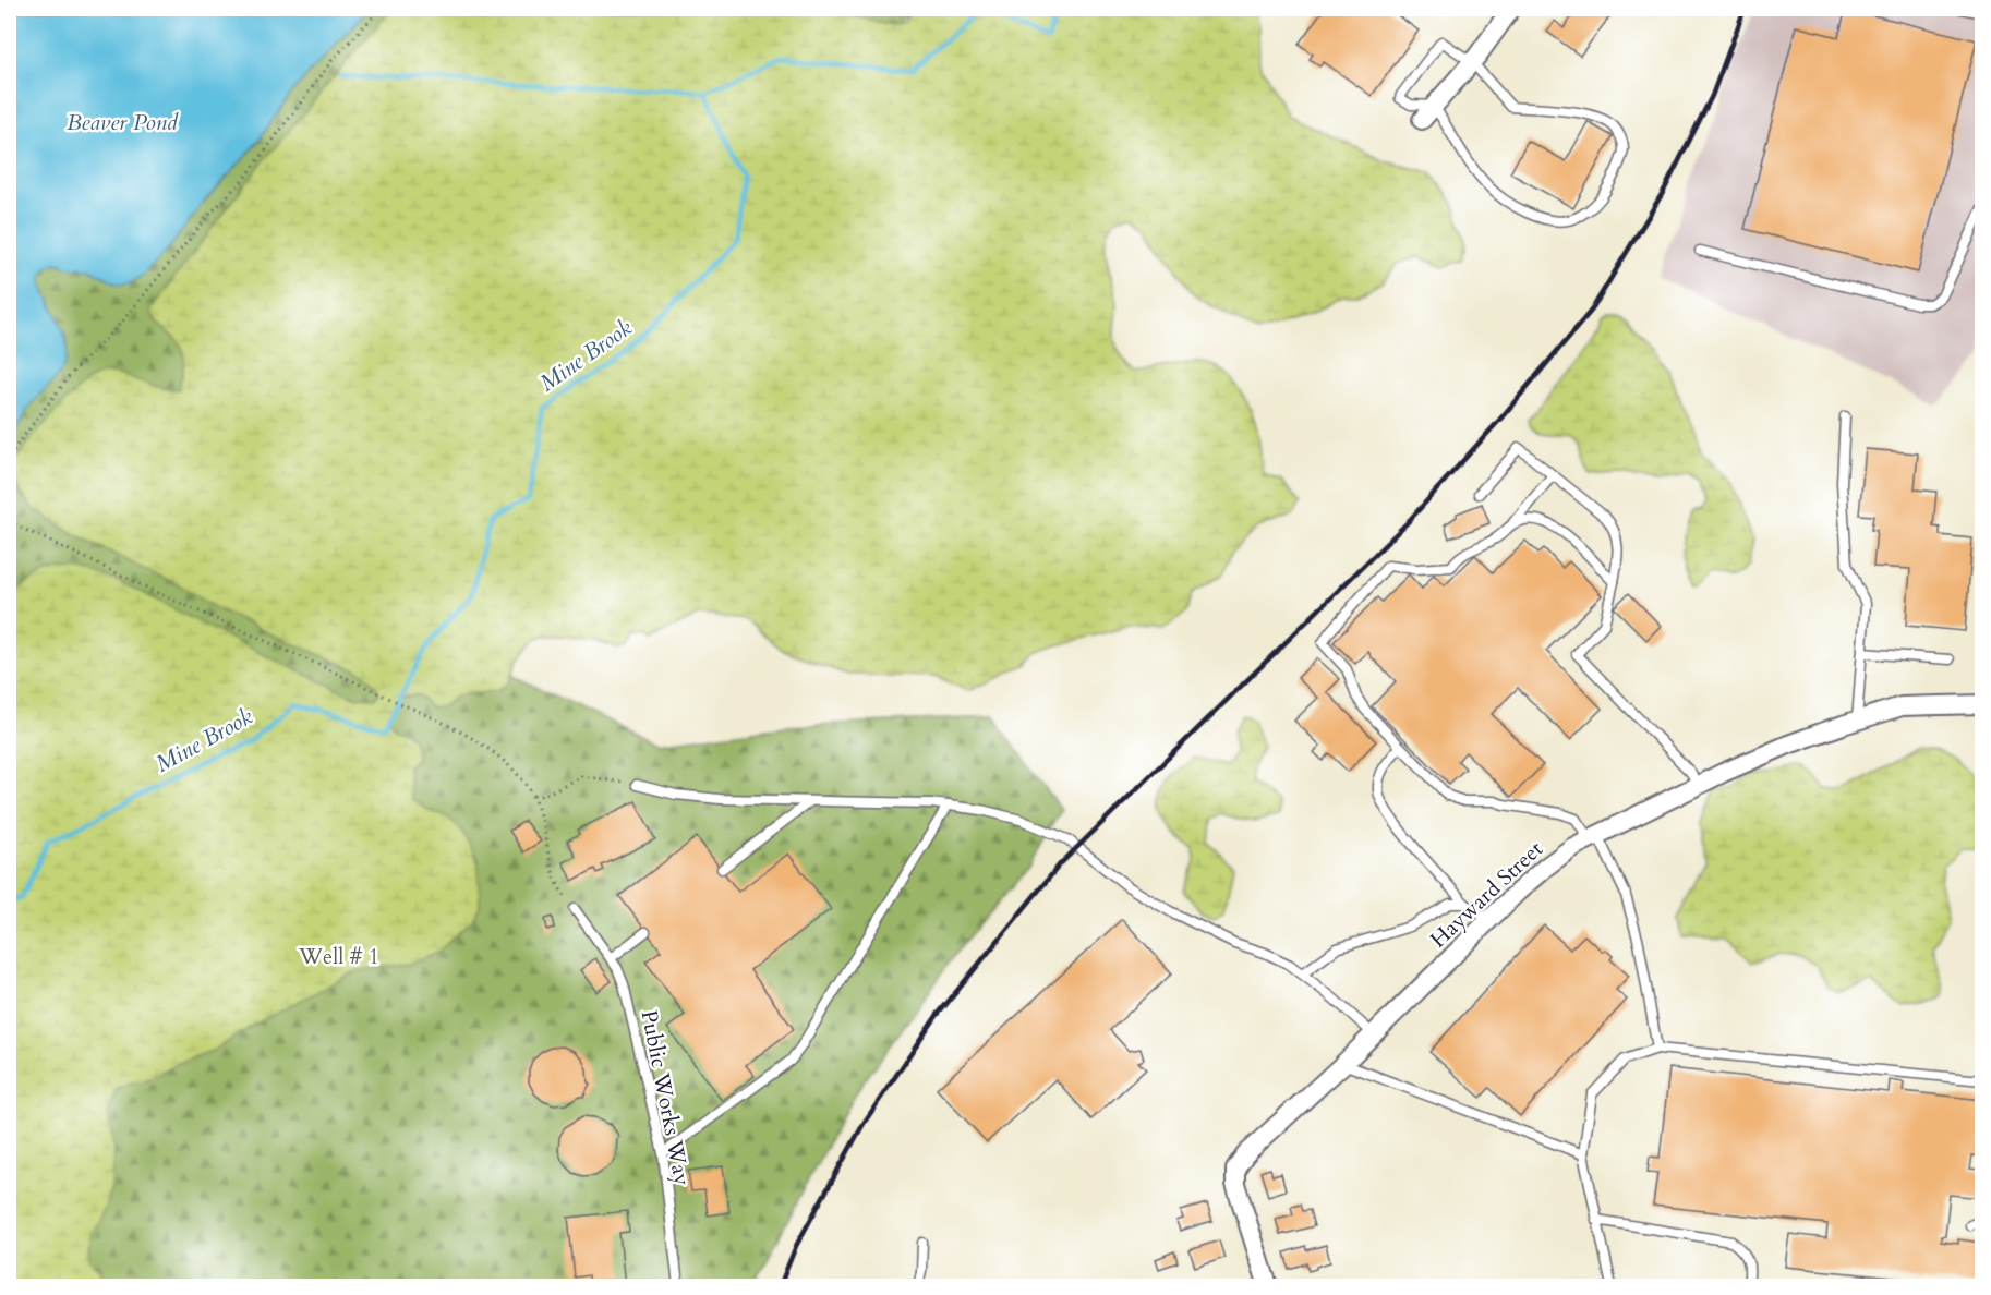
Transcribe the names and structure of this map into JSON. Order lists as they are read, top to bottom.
{
  "streets": {
    "street": ["Hayward Street"],
    "lane": ["Public Works Way"]
  },
  "water": ["Beaver Pond", "Mine Brook"],
  "parks": ["Well # 1"]
}
